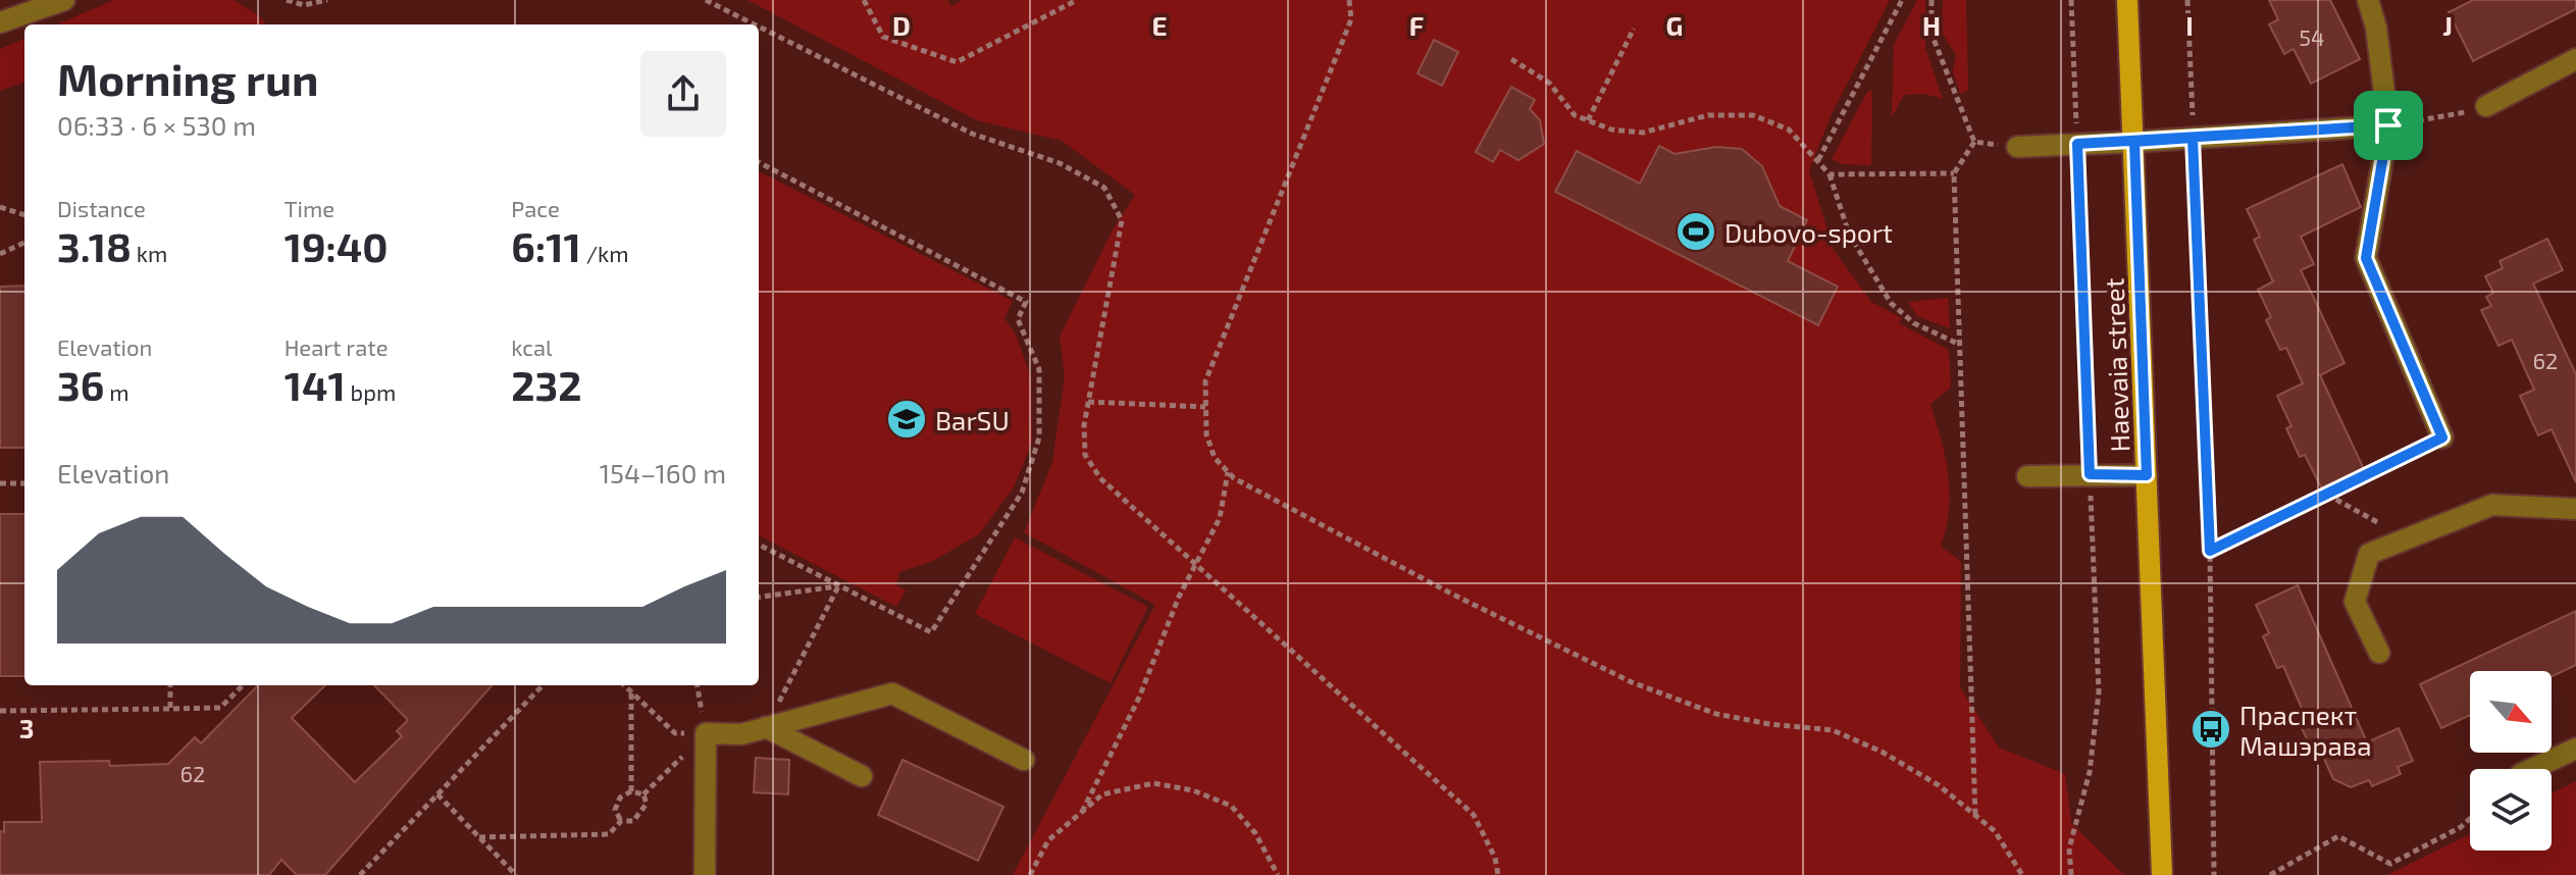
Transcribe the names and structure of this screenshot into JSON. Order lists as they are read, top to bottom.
{
  "streets": {
    "main road": ["Haevaia street"]
  },
  "places": {
    "sports": ["Dubovo-sport"],
    "school or university": ["BarSU"],
    "bus stop": ["Праспект Машэрава"]
  },
  "house_numbers": ["54", "62", "62"],
  "north": "bottom right",
  "page": {
    "heading": ["Morning run", "06:33 · 6 × 530 m"],
    "stats": [
      ["Distance", "3.18 km"],
      ["Time", "19:40"],
      ["Pace", "6:11 /km"],
      ["Elevation", "36 m"],
      ["Heart rate", "141 bpm"],
      ["kcal", "232"]
    ],
    "chart": ["Elevation", "154–160 m"]
  },
  "grid": {
    "columns": [
      "D",
      "E",
      "F",
      "G",
      "H",
      "I",
      "J"
    ],
    "rows": ["3"]
  }
}
